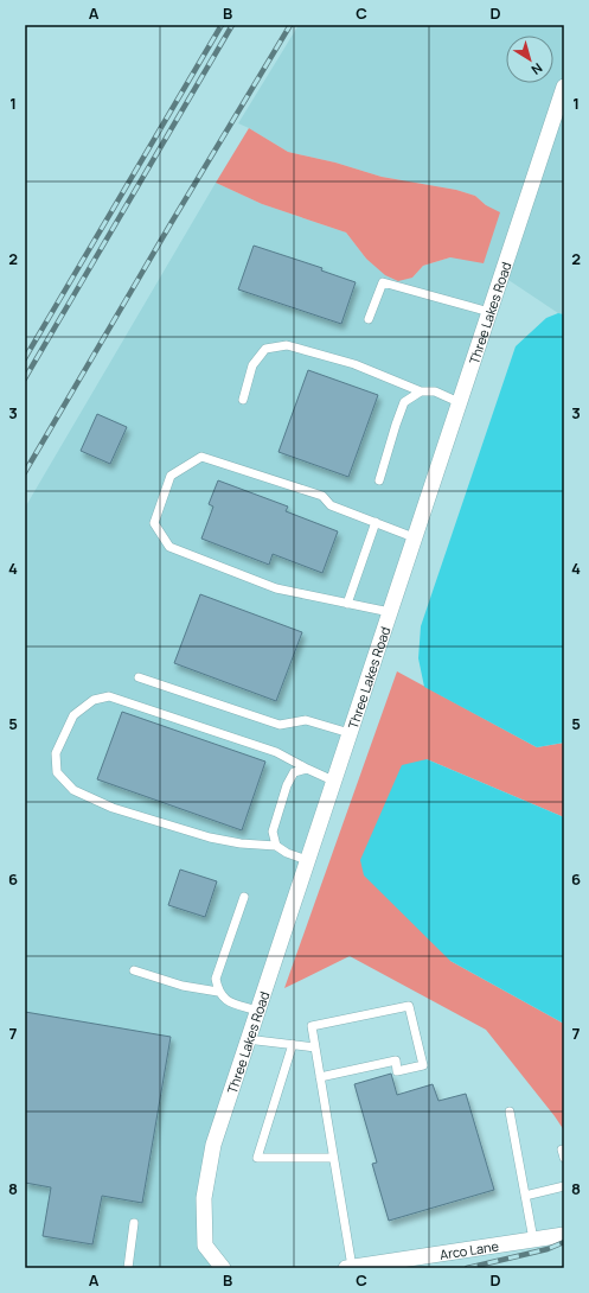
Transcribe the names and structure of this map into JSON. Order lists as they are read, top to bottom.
{
  "streets": {
    "street": ["Three Lakes Road", "Arco Lane"]
  },
  "north": "bottom right",
  "grid": {
    "columns": [
      "A",
      "B",
      "C",
      "D"
    ],
    "rows": [
      "1",
      "2",
      "3",
      "4",
      "5",
      "6",
      "7",
      "8"
    ]
  }
}
